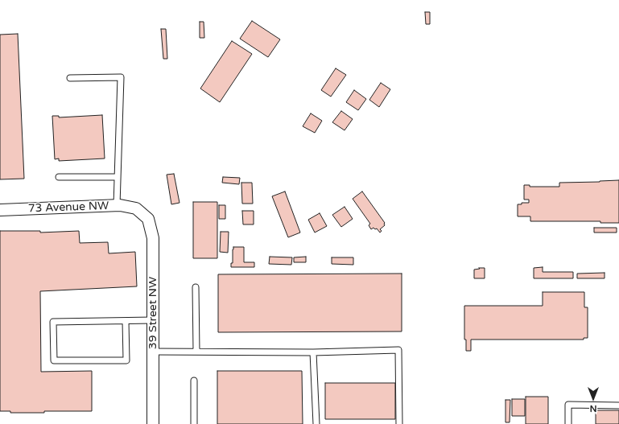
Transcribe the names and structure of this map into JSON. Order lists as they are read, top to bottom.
{
  "streets": {
    "street": ["73 Avenue NW", "39 Street NW"]
  },
  "crossings": [
    ["73 Avenue NW", "39 Street NW"]
  ],
  "north": "bottom"
}
